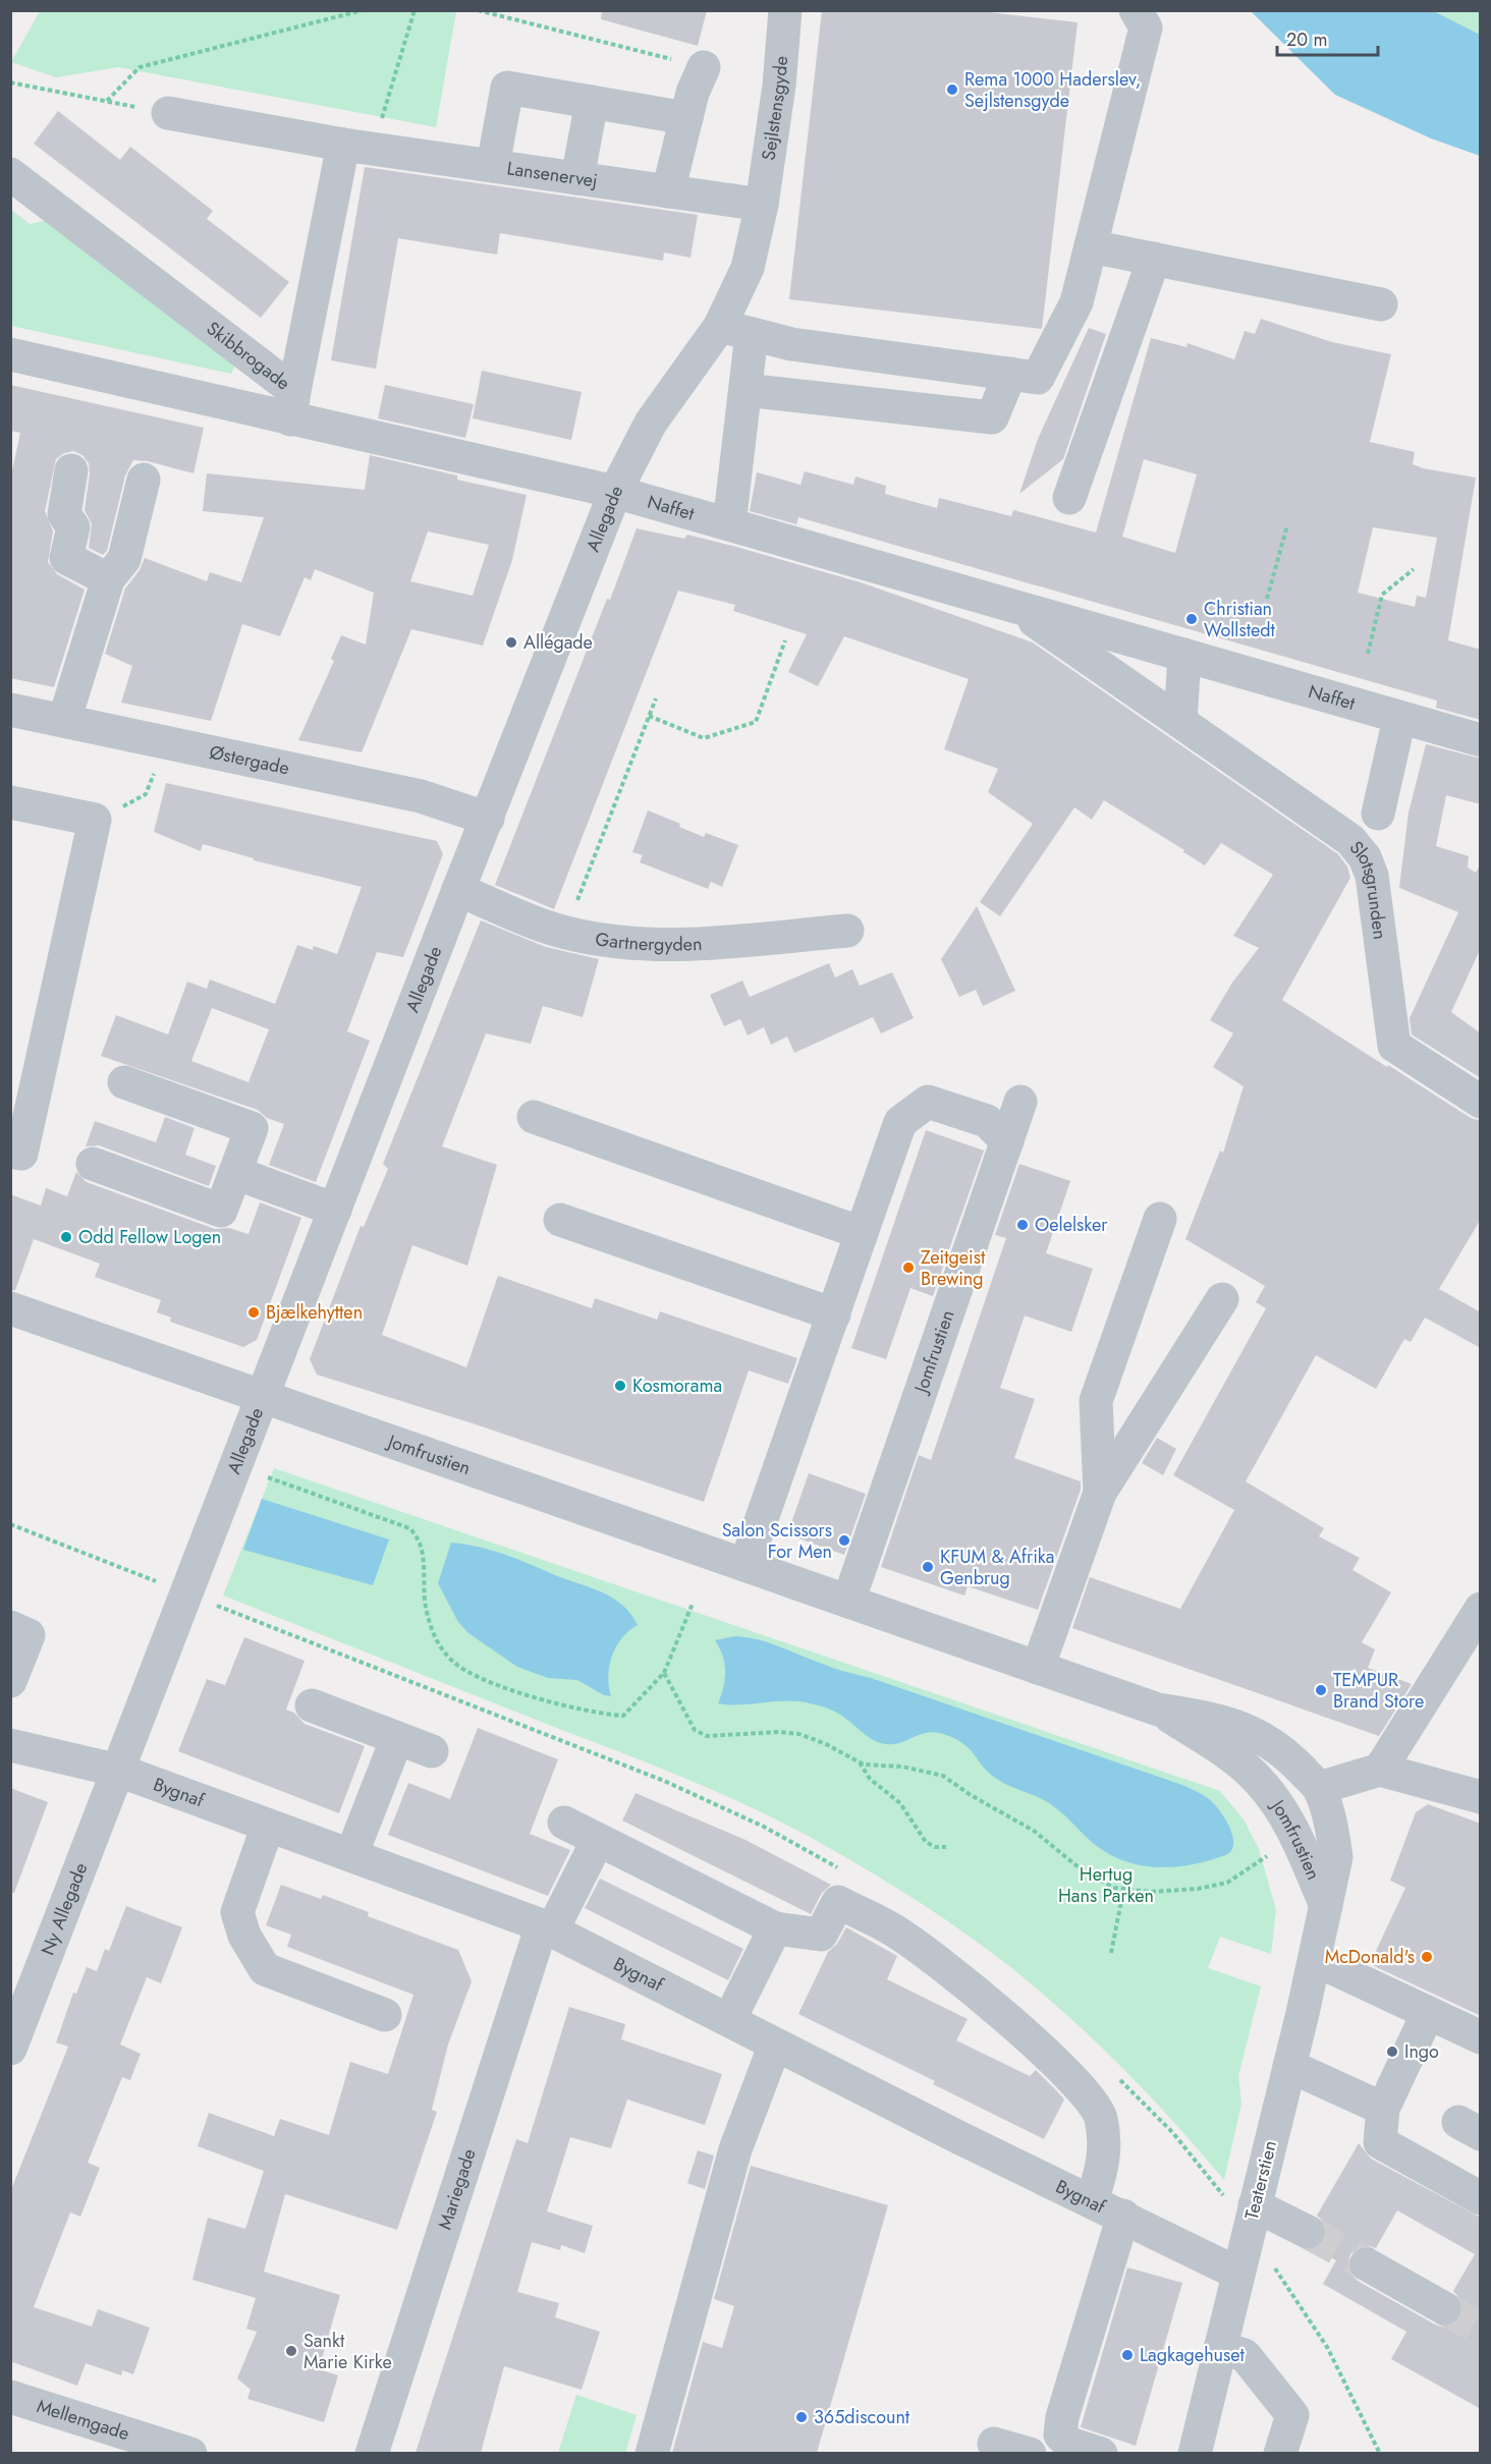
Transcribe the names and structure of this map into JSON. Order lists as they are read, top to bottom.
{
  "streets": {
    "street": [
      "Sejlstensgyde",
      "Lansenervej",
      "Skibbrogade",
      "Naffet",
      "Allegade",
      "Østergade",
      "Slotsgrunden",
      "Gartnergyden",
      "Jomfrustien",
      "Bygnaf",
      "Ny Allegade",
      "Teaterstien",
      "Mariegade",
      "Mellemgade"
    ]
  },
  "crossings": [
    ["Sejlstensgyde", "Lansenervej"],
    ["Sejlstensgyde", "Allegade"],
    ["Lansenervej", "Allegade"],
    ["Skibbrogade", "Naffet"],
    ["Naffet", "Allegade"],
    ["Naffet", "Slotsgrunden"],
    ["Allegade", "Østergade"],
    ["Allegade", "Gartnergyden"],
    ["Allegade", "Jomfrustien"],
    ["Allegade", "Bygnaf"],
    ["Allegade", "Ny Allegade"],
    ["Jomfrustien", "Teaterstien"],
    ["Bygnaf", "Ny Allegade"],
    ["Bygnaf", "Teaterstien"],
    ["Bygnaf", "Mariegade"]
  ],
  "parks": ["Hertug Hans Parken"],
  "places": [
    "Rema 1000 Haderslev, Sejlstensgyde",
    "Christian Wollstedt",
    "Allégade",
    "Oelelsker",
    "Odd Fellow Logen",
    "Zeitgeist Brewing",
    "Bjælkehytten",
    "Kosmorama",
    "Salon Scissors For Men",
    "KFUM & Afrika Genbrug",
    "TEMPUR Brand Store",
    "McDonald's",
    "Ingo",
    "Sankt Marie Kirke",
    "Lagkagehuset",
    "365discount"
  ],
  "scale_bar": "20 m"
}
